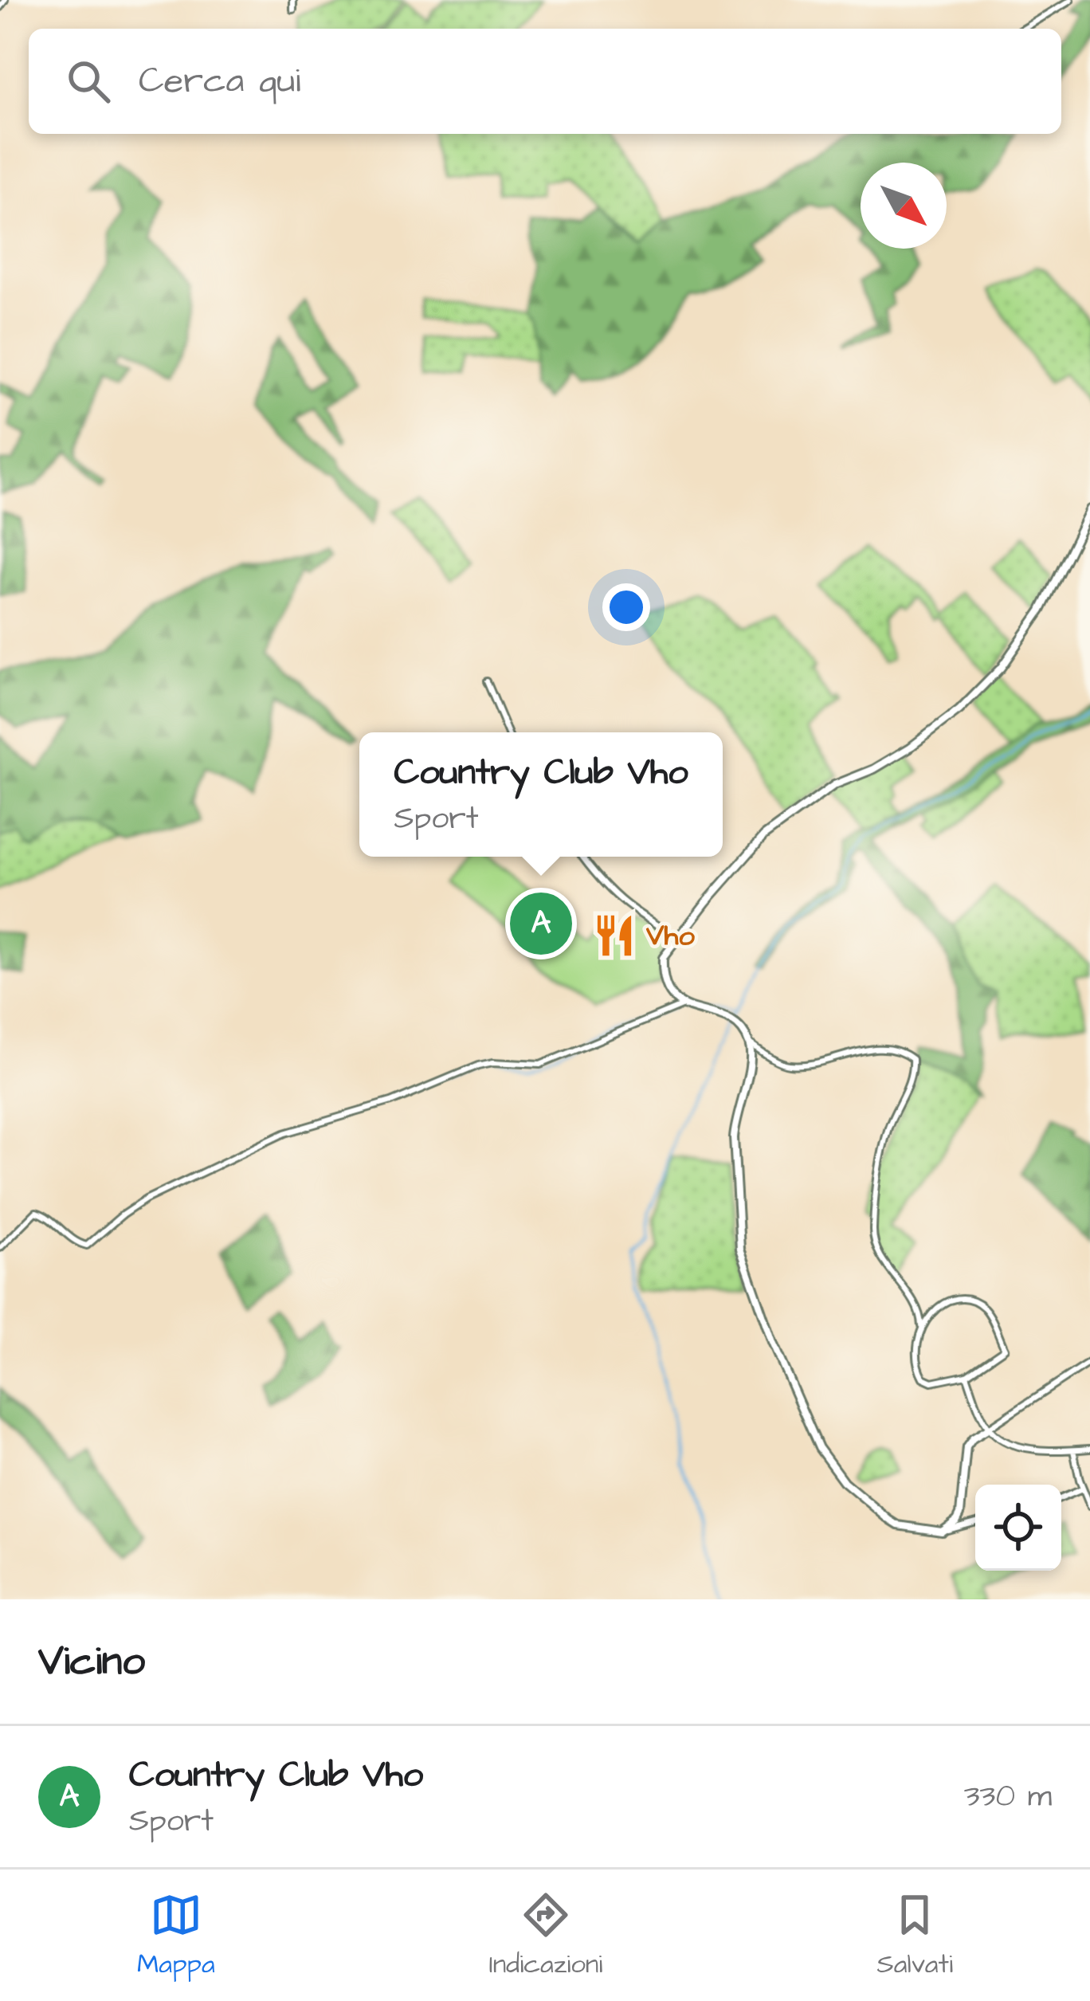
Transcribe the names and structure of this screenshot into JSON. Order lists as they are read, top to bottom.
{
  "places": {
    "restaurant": ["Vho"]
  },
  "north": "bottom right",
  "page": {
    "search": "Cerca qui",
    "popup": ["Country Club Vho", "Sport"],
    "pins": "A",
    "heading": "Vicino",
    "list": [
      {
        "mark": "A",
        "name": "Country Club Vho",
        "note": "Sport",
        "value": "330 m"
      }
    ],
    "nav": ["Mappa", "Indicazioni", "Salvati"]
  }
}
